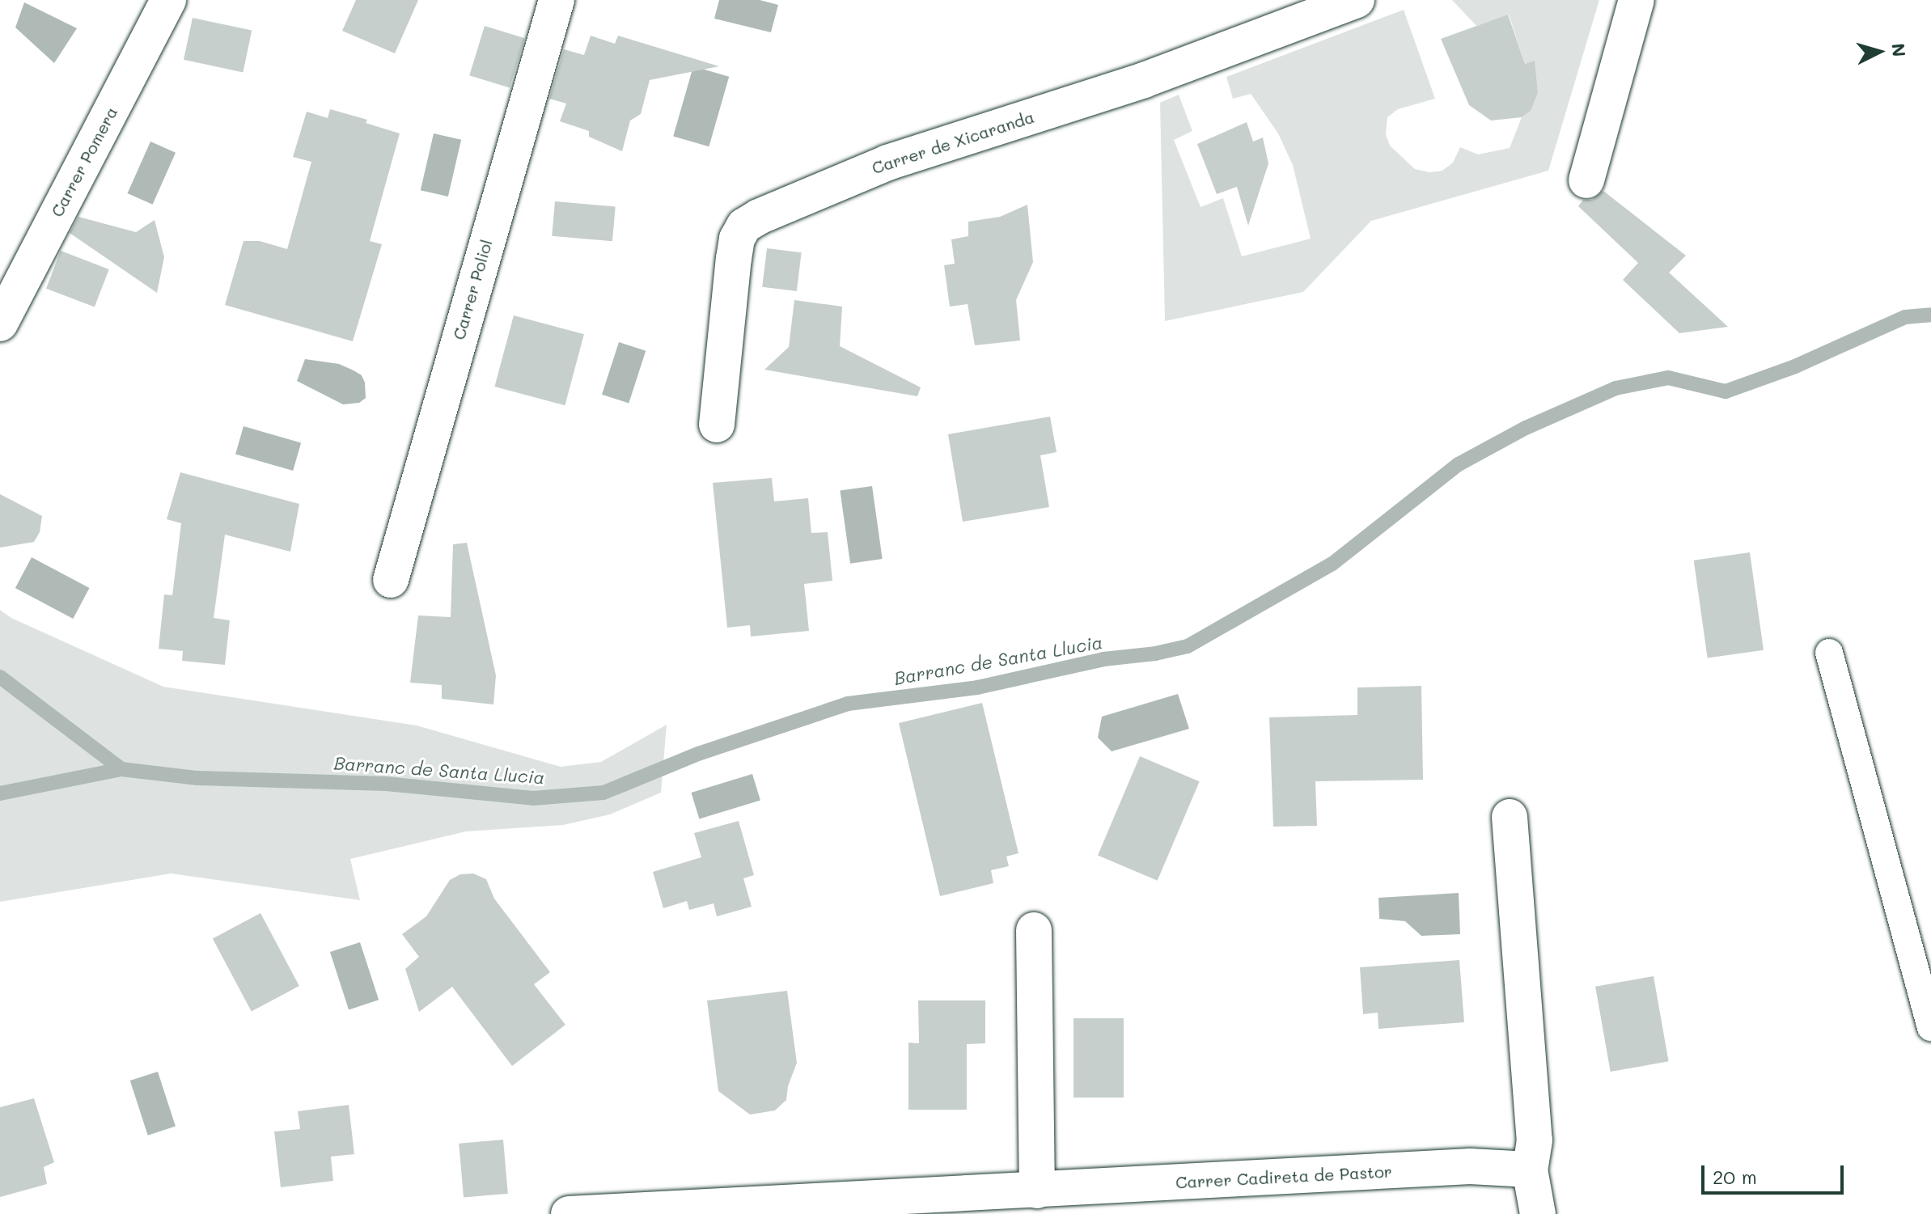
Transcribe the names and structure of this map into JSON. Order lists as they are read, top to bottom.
{
  "streets": {
    "street": [
      "Carrer de Xicaranda",
      "Carrer Pomera",
      "Carrer Poliol",
      "Carrer Cadireta de Pastor"
    ]
  },
  "water": ["Barranc de Santa Llucia"],
  "scale_bar": "20 m",
  "north": "right"
}
